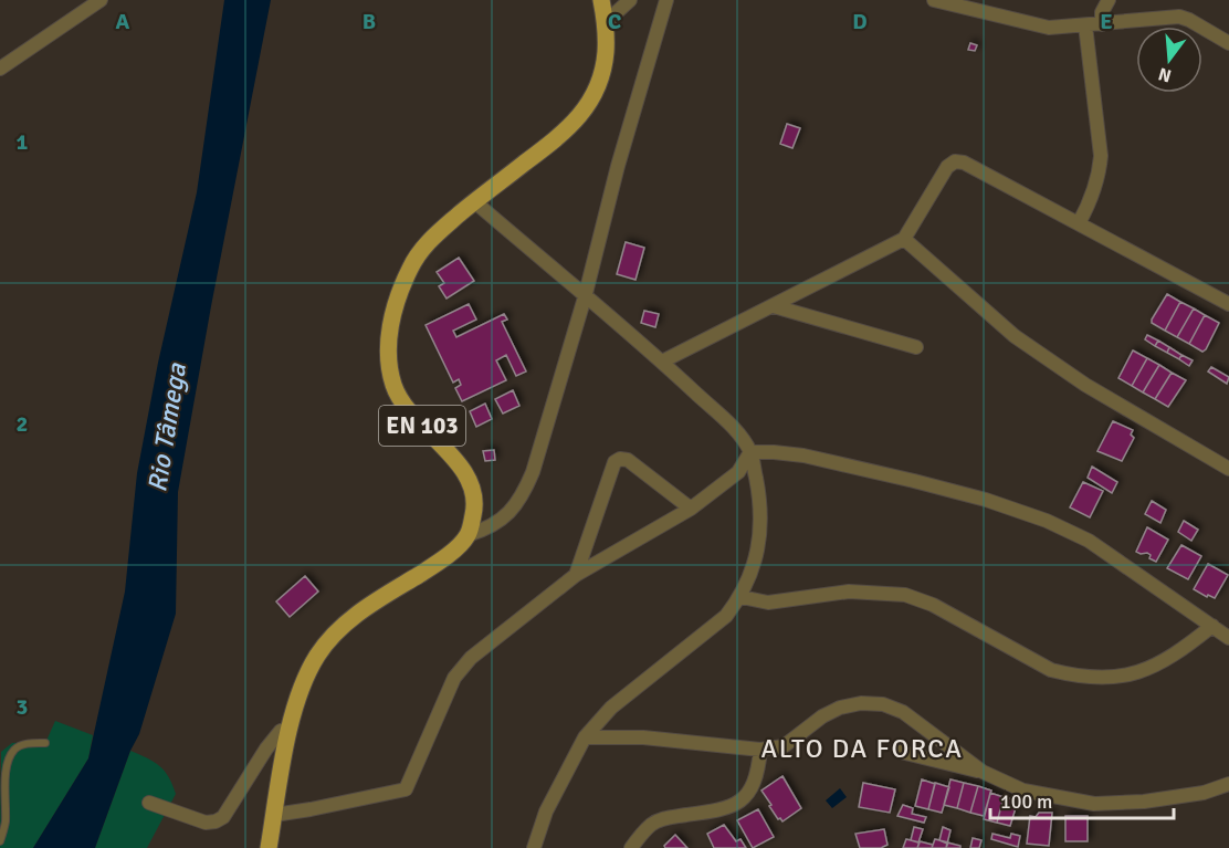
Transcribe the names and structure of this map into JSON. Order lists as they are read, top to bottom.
{
  "streets": {
    "main road": ["EN 103"]
  },
  "districts": ["ALTO DA FORCA"],
  "water": ["Rio Tâmega"],
  "scale_bar": "100 m",
  "north": "bottom",
  "grid": {
    "columns": [
      "A",
      "B",
      "C",
      "D",
      "E"
    ],
    "rows": ["1", "2", "3"]
  }
}
